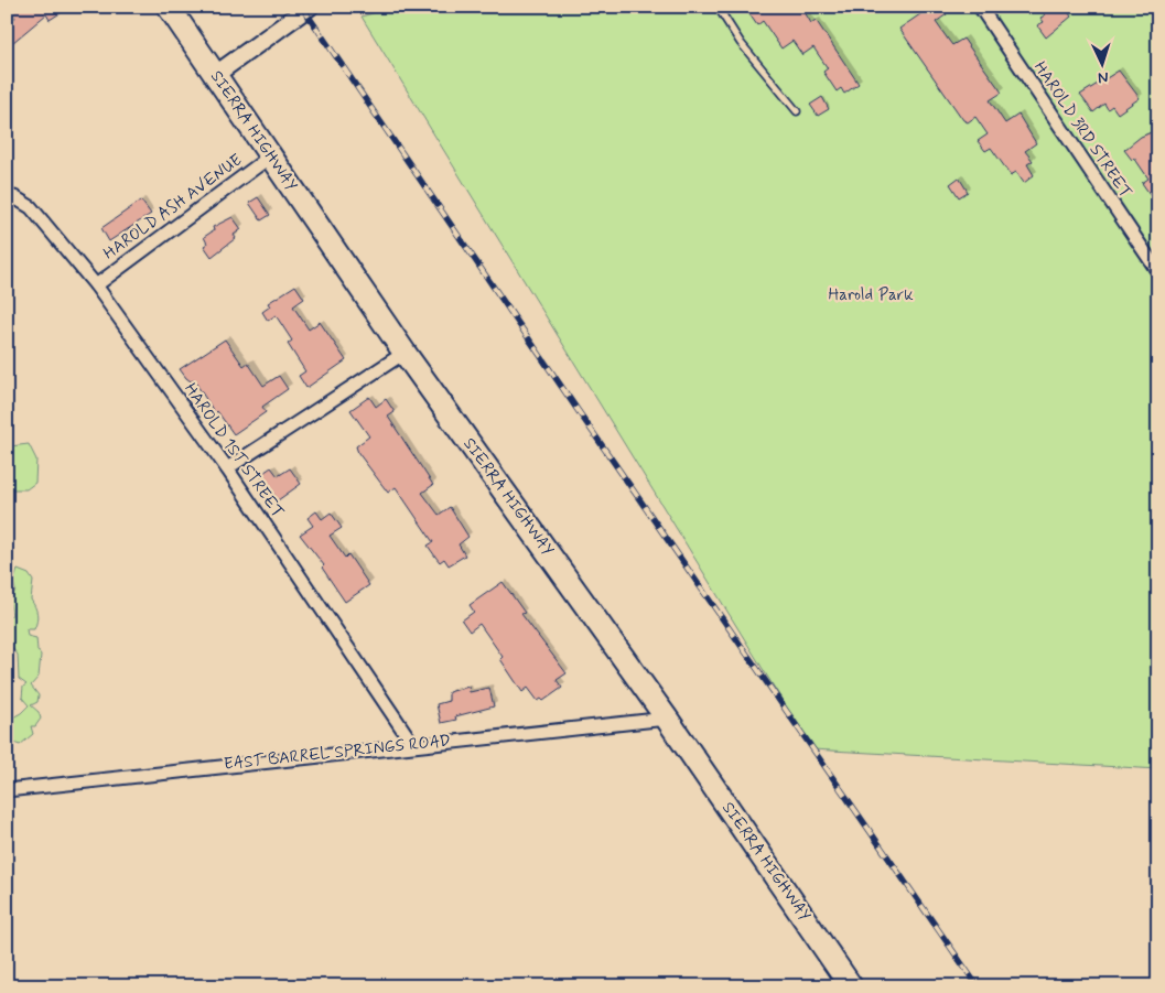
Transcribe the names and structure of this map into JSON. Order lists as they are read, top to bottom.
{
  "streets": {
    "highway": ["SIERRA HIGHWAY"],
    "street": [
      "HAROLD 3RD STREET",
      "HAROLD ASH AVENUE",
      "HAROLD 1ST STREET",
      "EAST BARREL SPRINGS ROAD"
    ]
  },
  "crossings": [
    ["SIERRA HIGHWAY", "HAROLD ASH AVENUE"],
    ["SIERRA HIGHWAY", "EAST BARREL SPRINGS ROAD"],
    ["HAROLD ASH AVENUE", "HAROLD 1ST STREET"],
    ["HAROLD 1ST STREET", "EAST BARREL SPRINGS ROAD"]
  ],
  "parks": ["Harold Park"],
  "north": "bottom"
}
